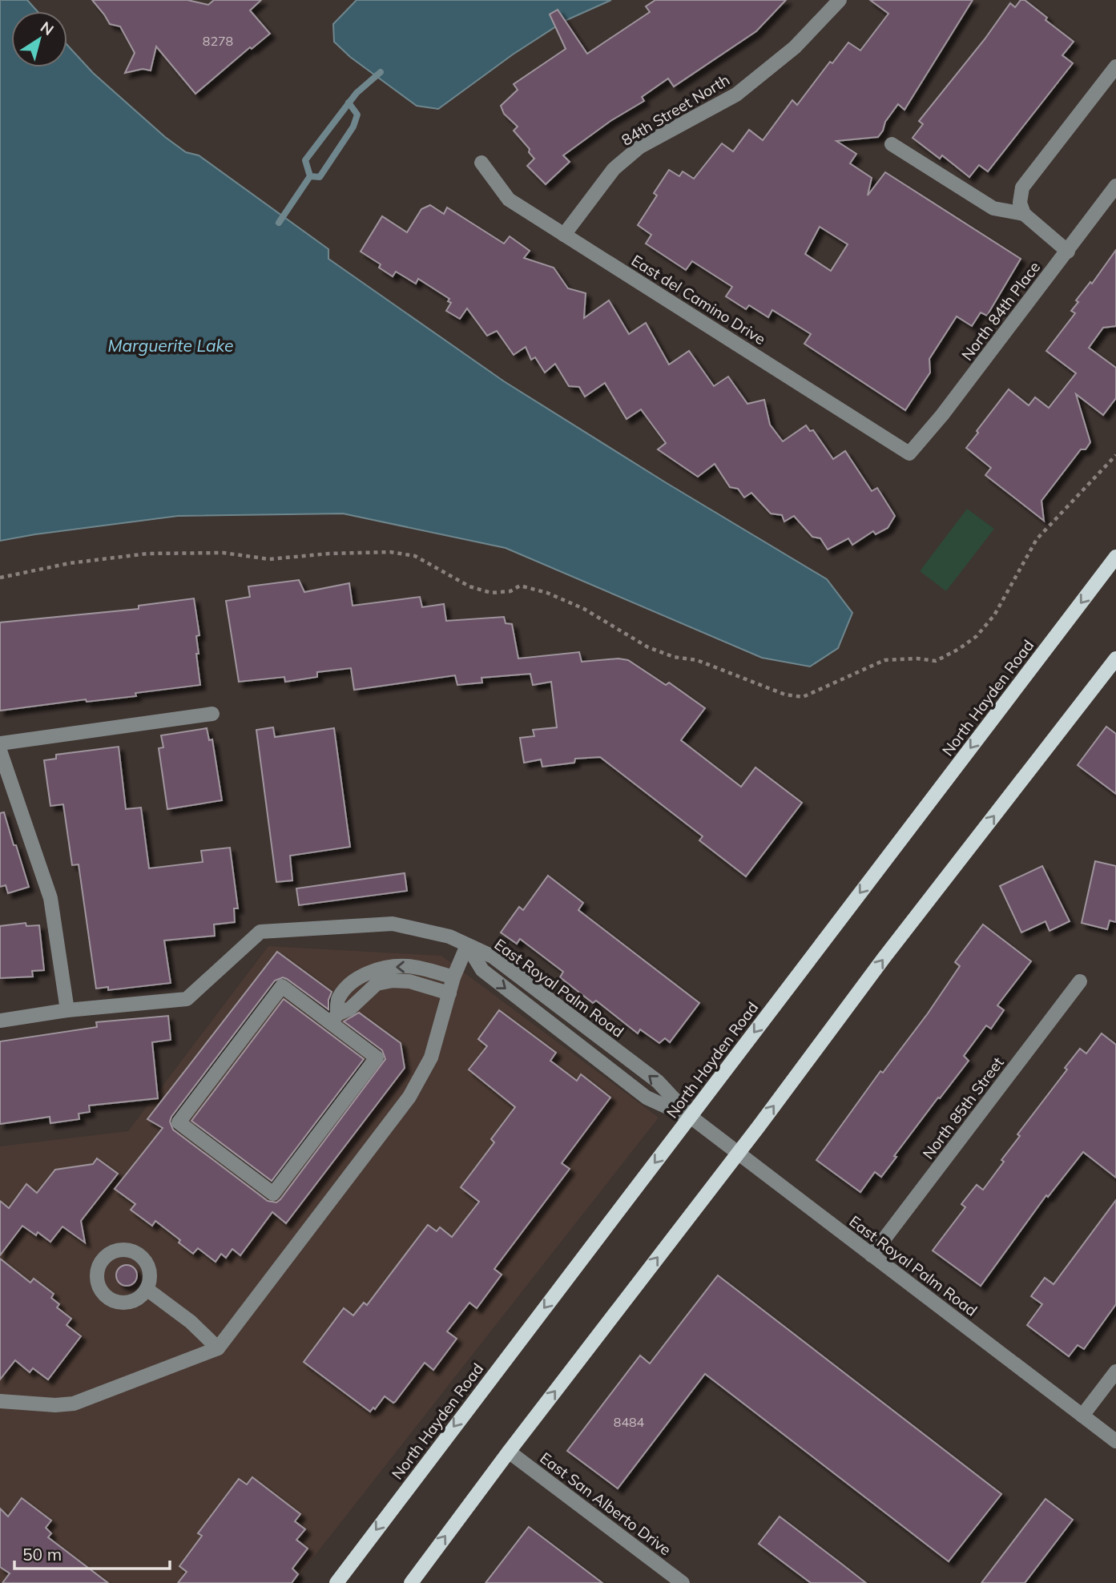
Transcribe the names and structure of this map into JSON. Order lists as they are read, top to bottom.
{
  "streets": {
    "main road": ["North Hayden Road"],
    "street": [
      "84th Street North",
      "East del Camino Drive",
      "North 84th Place",
      "East Royal Palm Road",
      "North 85th Street",
      "East San Alberto Drive"
    ]
  },
  "crossings": [
    ["84th Street North", "East del Camino Drive"],
    ["East del Camino Drive", "North 84th Place"],
    ["North Hayden Road", "East Royal Palm Road"],
    ["East Royal Palm Road", "North 85th Street"]
  ],
  "water": ["Marguerite Lake"],
  "house_numbers": ["8278", "8484"],
  "scale_bar": "50 m",
  "north": "top right"
}
